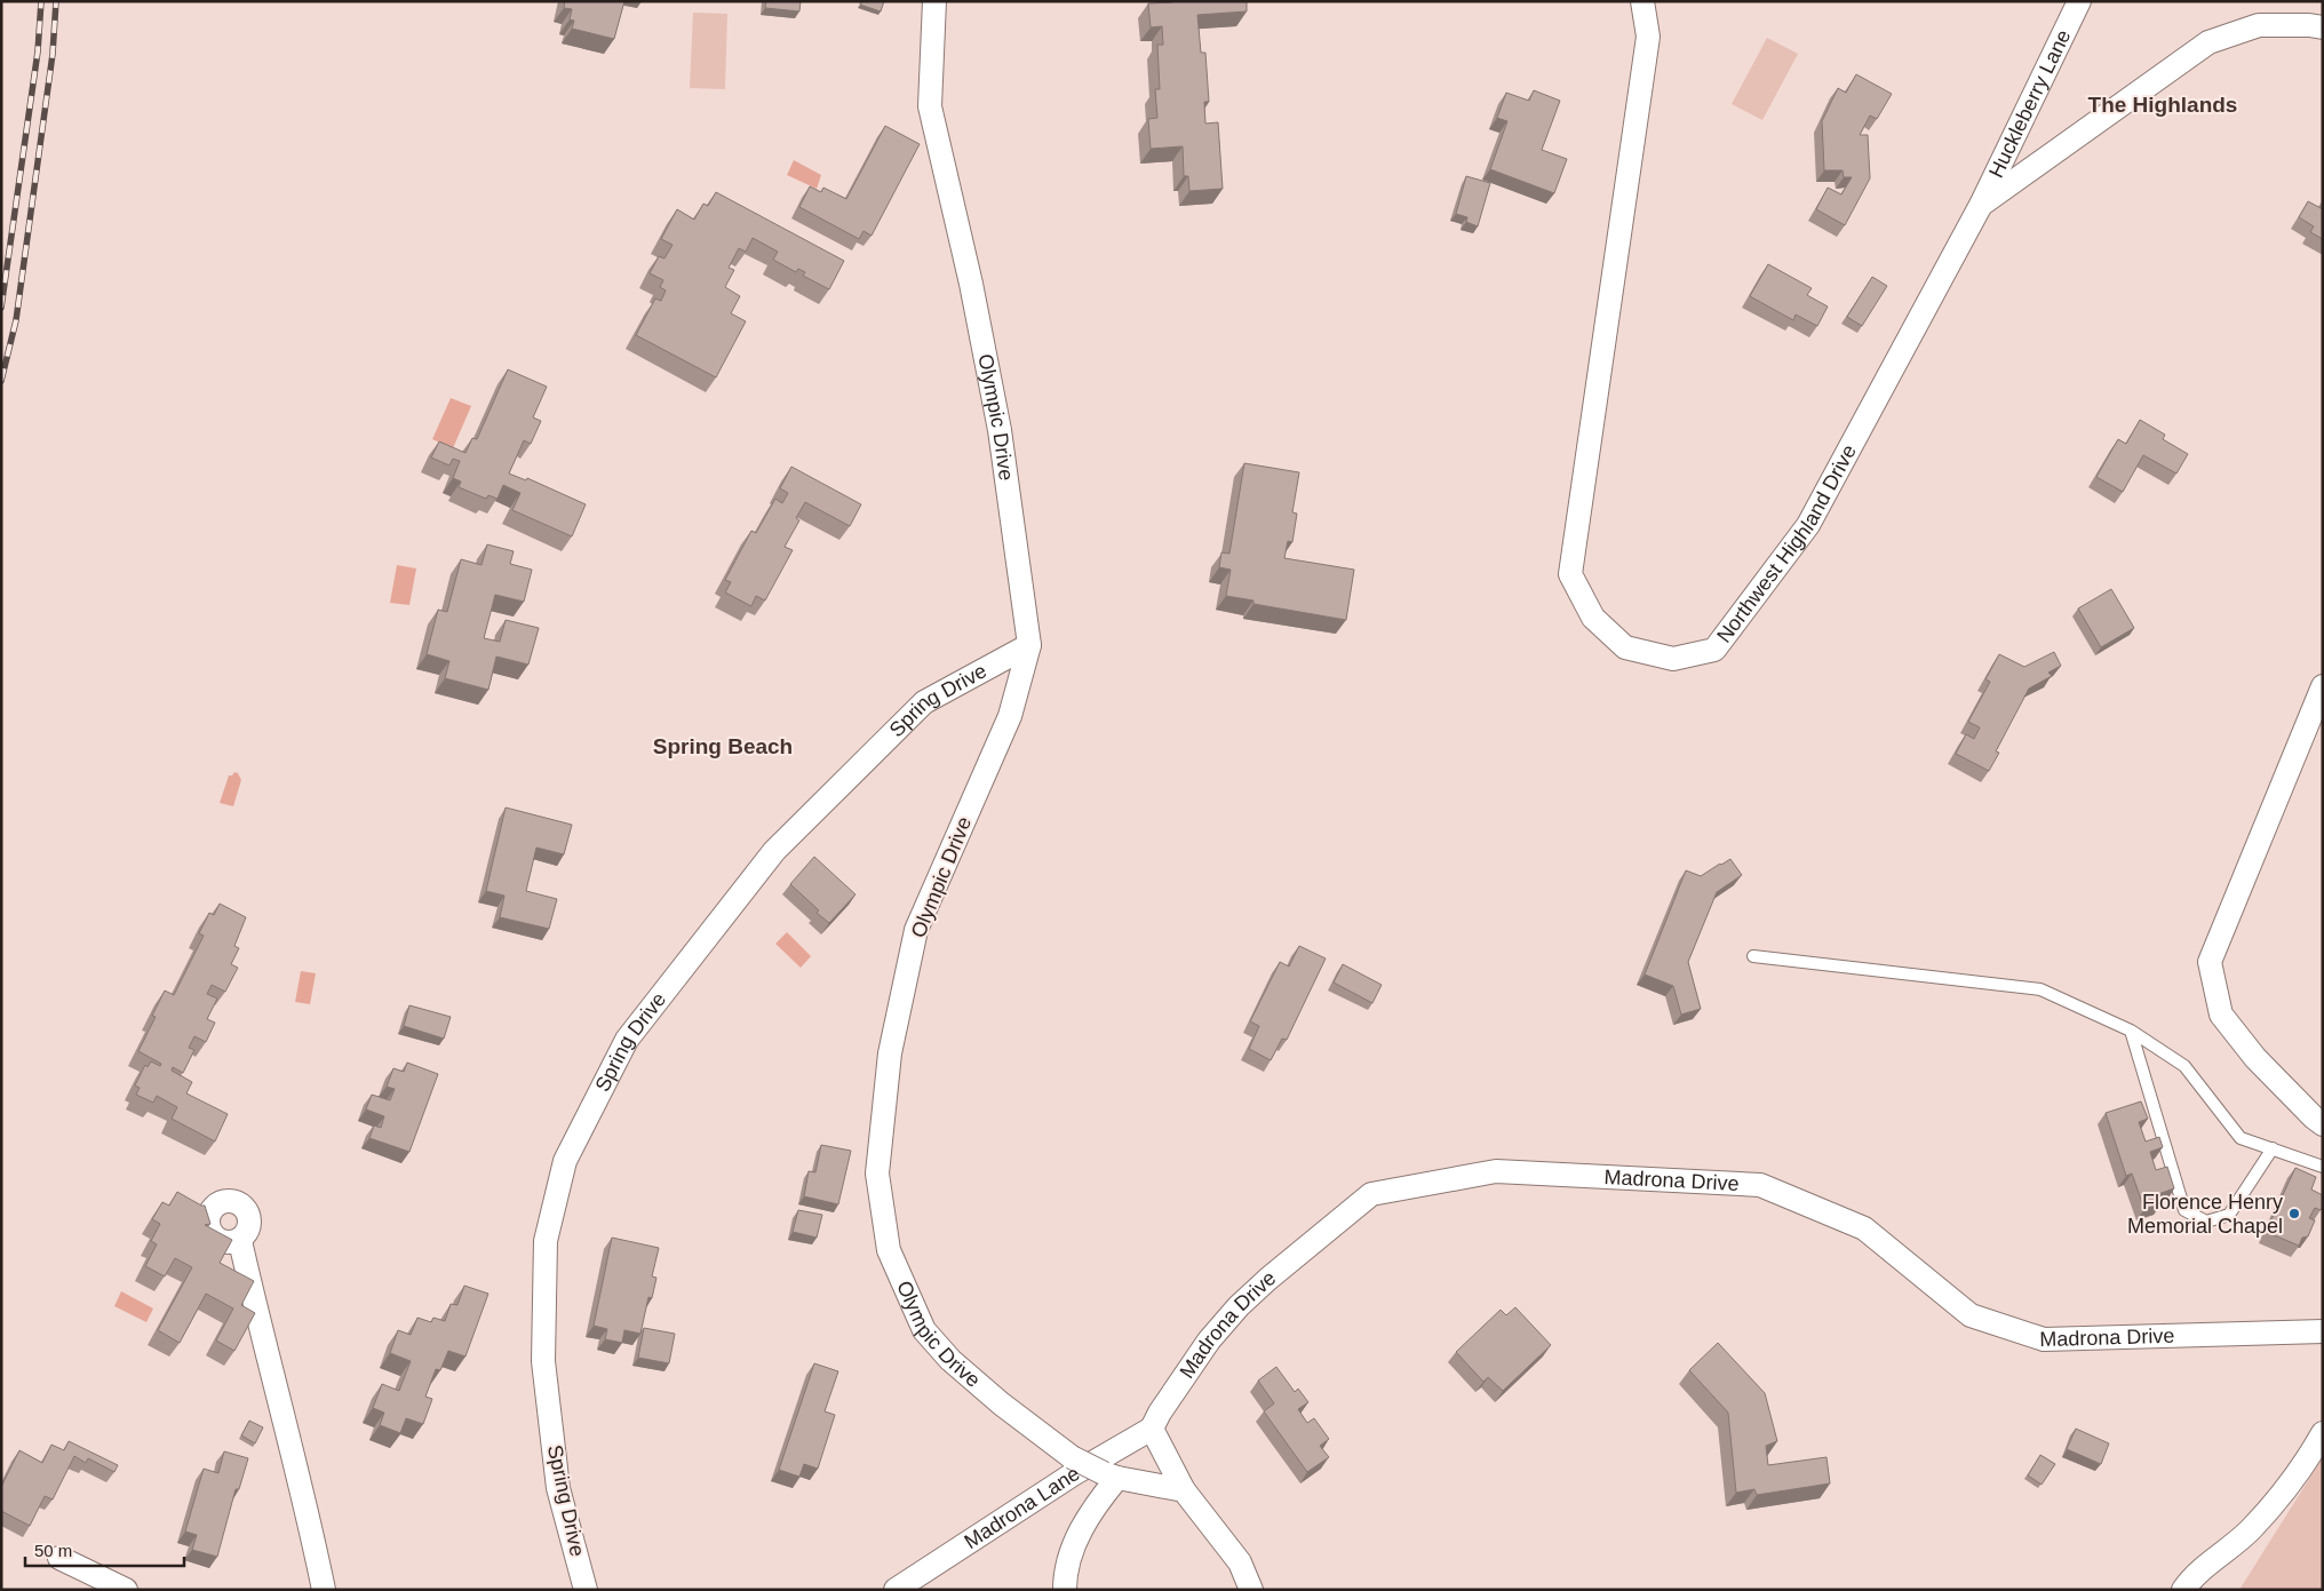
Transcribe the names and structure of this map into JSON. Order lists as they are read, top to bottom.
{
  "streets": {
    "street": [
      "Huckleberry Lane",
      "Olympic Drive",
      "Northwest Highland Drive",
      "Spring Drive",
      "Madrona Drive",
      "Madrona Lane"
    ]
  },
  "crossings": [
    ["Huckleberry Lane", "Northwest Highland Drive"],
    ["Olympic Drive", "Spring Drive"],
    ["Madrona Drive", "Madrona Lane"]
  ],
  "districts": ["The Highlands", "Spring Beach"],
  "places": ["Florence Henry Memorial Chapel"],
  "scale_bar": "50 m"
}
